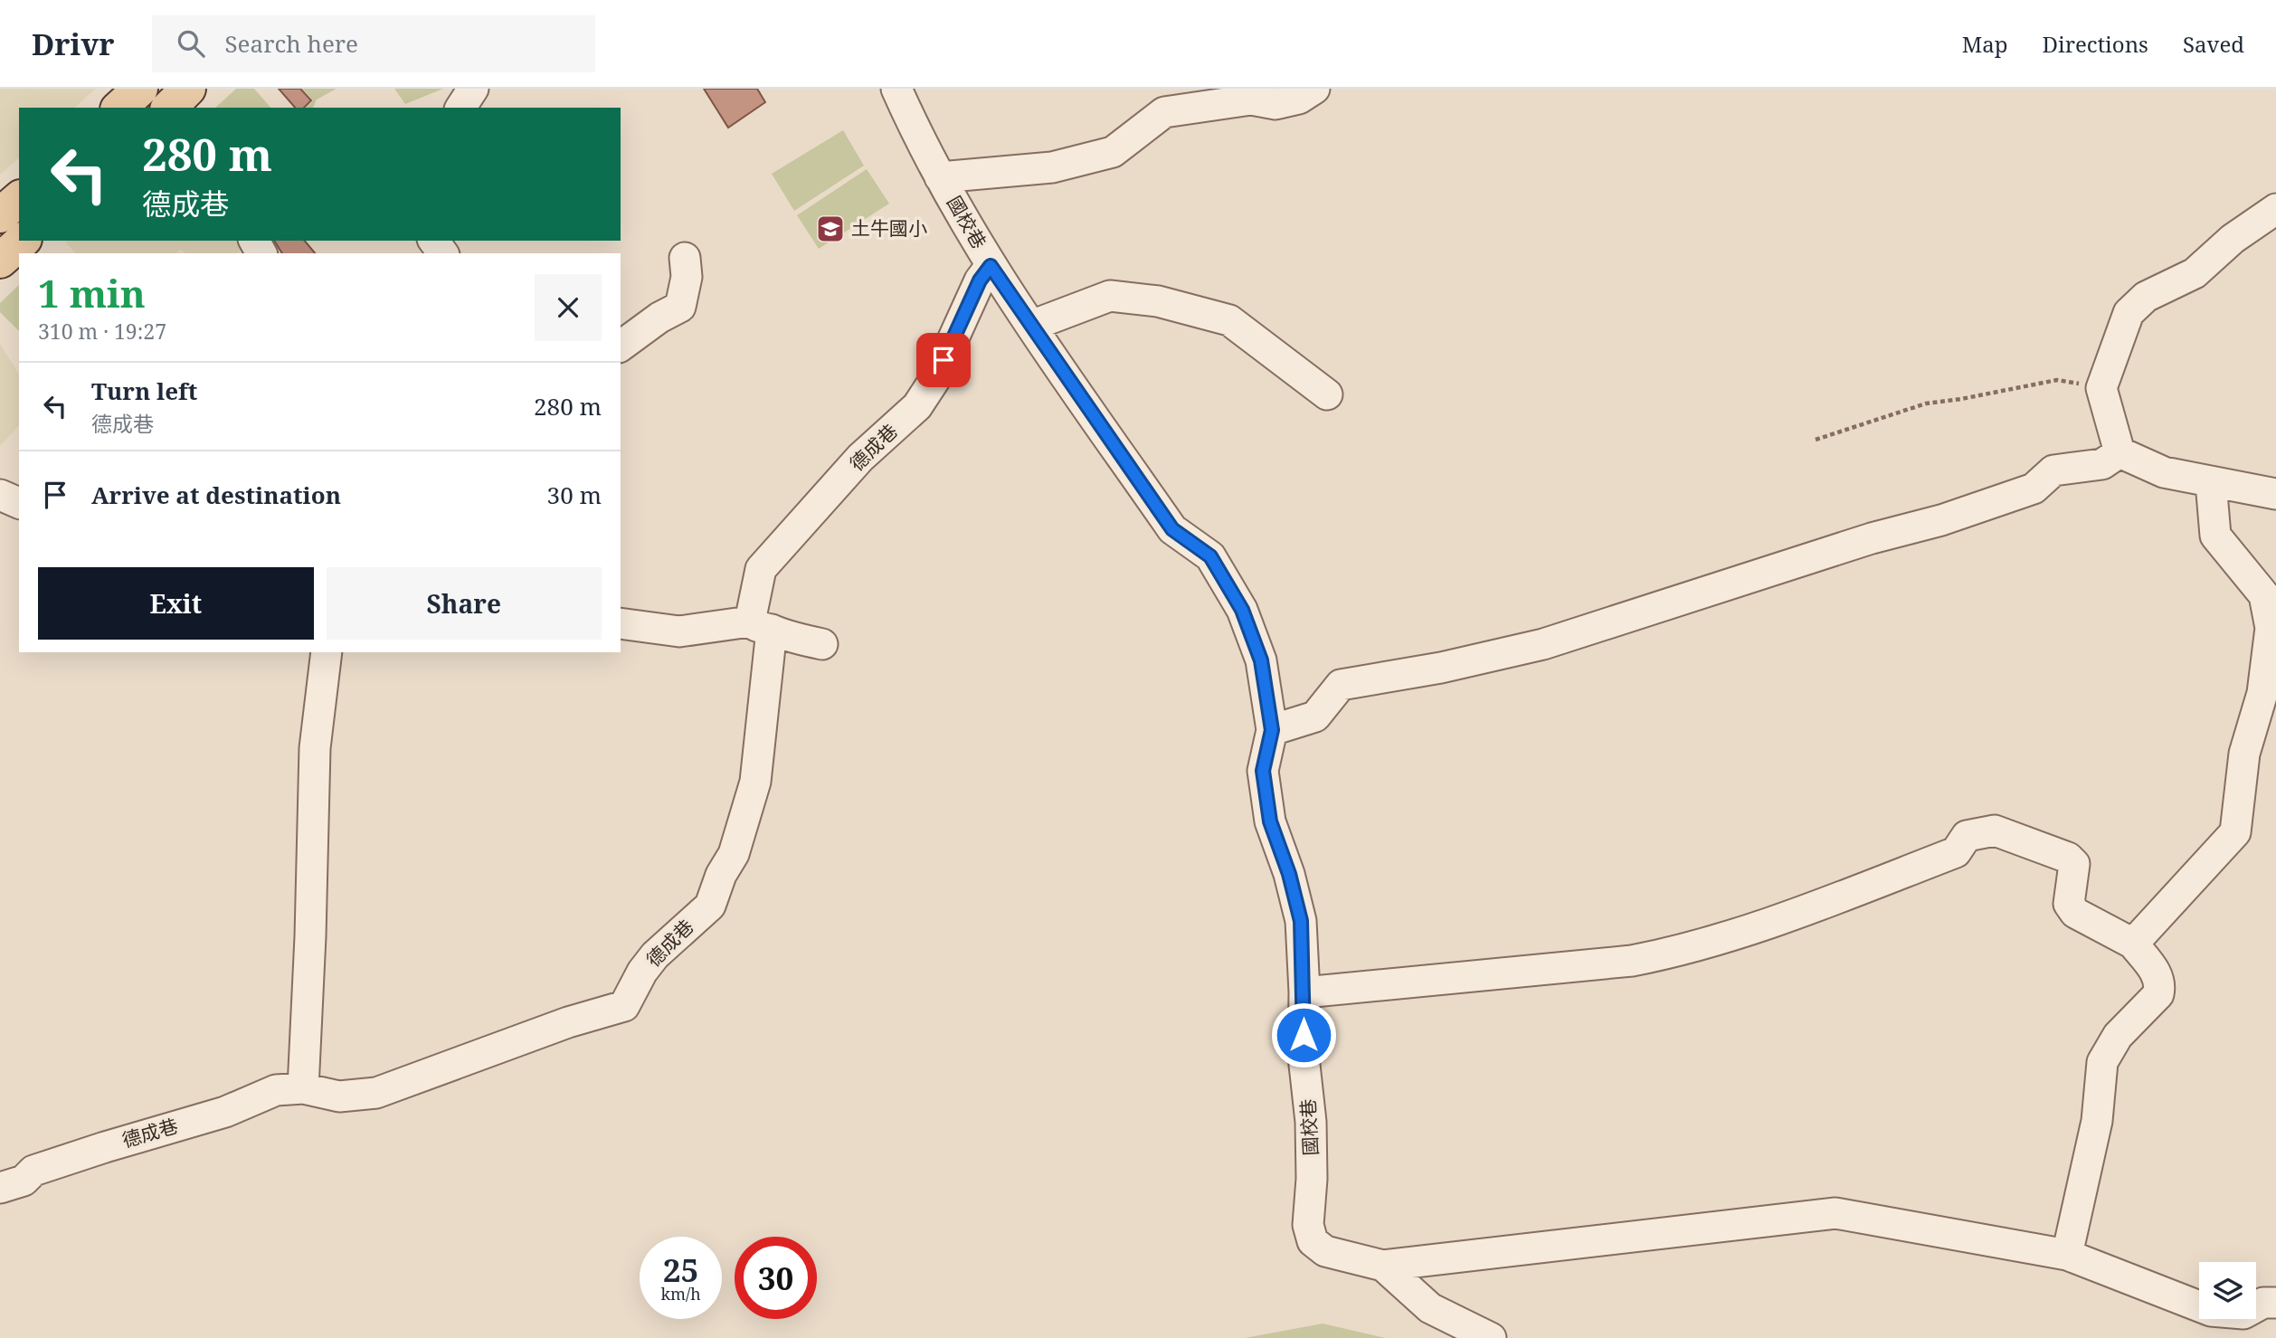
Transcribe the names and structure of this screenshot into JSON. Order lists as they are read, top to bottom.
{
  "streets": {
    "street": ["國校巷", "德成巷"]
  },
  "crossings": [
    ["國校巷", "德成巷"]
  ],
  "places": {
    "school or university": ["土牛國小"]
  },
  "page": {
    "header": "Drivr",
    "search": "Search here",
    "nav": ["Map", "Directions", "Saved"],
    "turn": ["280 m", "德成巷"],
    "heading": ["1 min", "310 m · 19:27"],
    "list": [
      {
        "name": "Turn left",
        "note": "德成巷",
        "value": "280 m"
      },
      {
        "name": "Arrive at destination",
        "value": "30 m"
      }
    ],
    "buttons": ["Exit", "Share"],
    "speed": "25 km/h",
    "limit": "30"
  }
}
